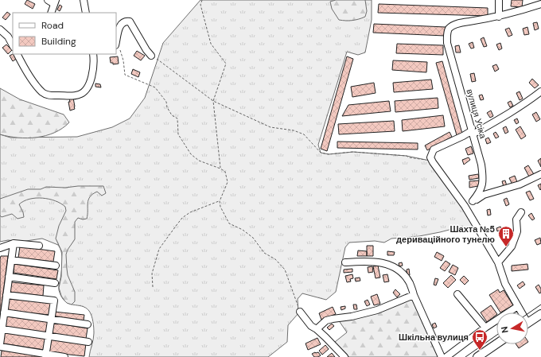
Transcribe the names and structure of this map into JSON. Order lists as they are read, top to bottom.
{
  "streets": {
    "street": ["вулиця Усіка"]
  },
  "places": {
    "building": ["Шахта №5 дериваційного тунелю"],
    "bus stop": ["Шкільна вулиця"]
  },
  "legend": ["Road", "Building"],
  "north": "left"
}
